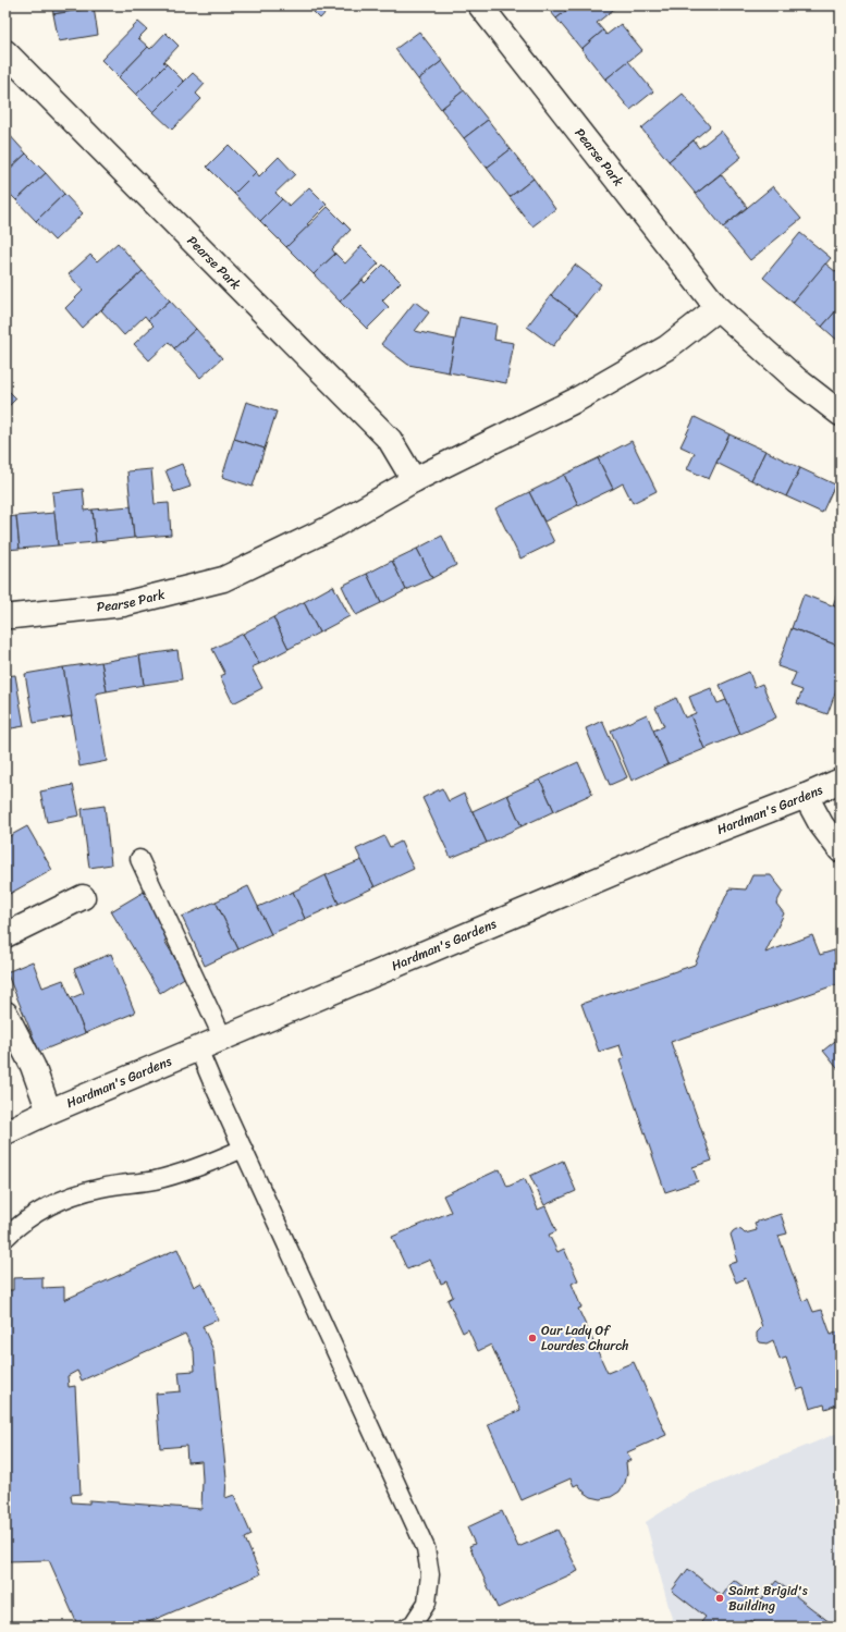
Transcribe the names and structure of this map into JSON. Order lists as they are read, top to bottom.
{
  "streets": {
    "street": ["Pearse Park", "Hardman's Gardens"]
  },
  "places": ["Our Lady Of Lourdes Church", "Saint Brigid's Building"]
}
